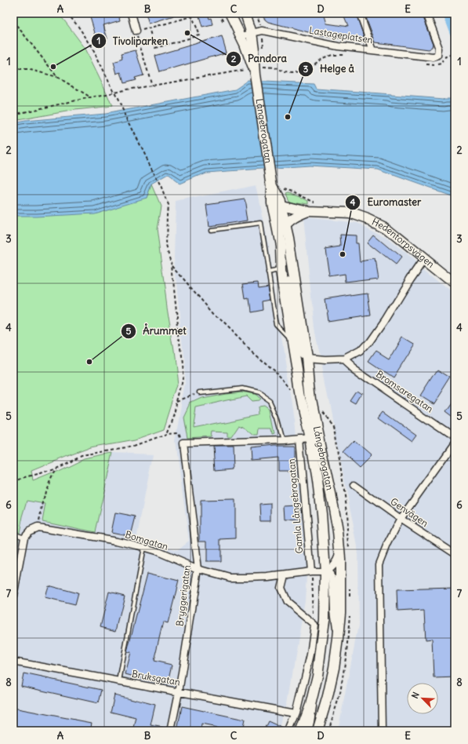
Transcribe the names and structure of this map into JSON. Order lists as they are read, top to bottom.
{
  "streets": {
    "main road": ["Långebrogatan", "Hedentorpsvägen"],
    "street": [
      "Lastageplatsen",
      "Bromsaregatan",
      "Gamla Långebrogatan",
      "Genvägen",
      "Bomgatan",
      "Bryggerigatan",
      "Bruksgatan"
    ]
  },
  "crossings": [
    ["Lastageplatsen", "Långebrogatan"],
    ["Långebrogatan", "Hedentorpsvägen"],
    ["Långebrogatan", "Gamla Långebrogatan"],
    ["Långebrogatan", "Bomgatan"],
    ["Långebrogatan", "Bryggerigatan"],
    ["Gamla Långebrogatan", "Bomgatan"],
    ["Bomgatan", "Bryggerigatan"],
    ["Bryggerigatan", "Bruksgatan"]
  ],
  "places": [
    "Pandora",
    "Tivoliparken",
    "Helge å",
    "Euromaster",
    "Årummet"
  ],
  "north": "top left",
  "grid": {
    "columns": [
      "A",
      "B",
      "C",
      "D",
      "E"
    ],
    "rows": [
      "1",
      "2",
      "3",
      "4",
      "5",
      "6",
      "7",
      "8"
    ]
  }
}
